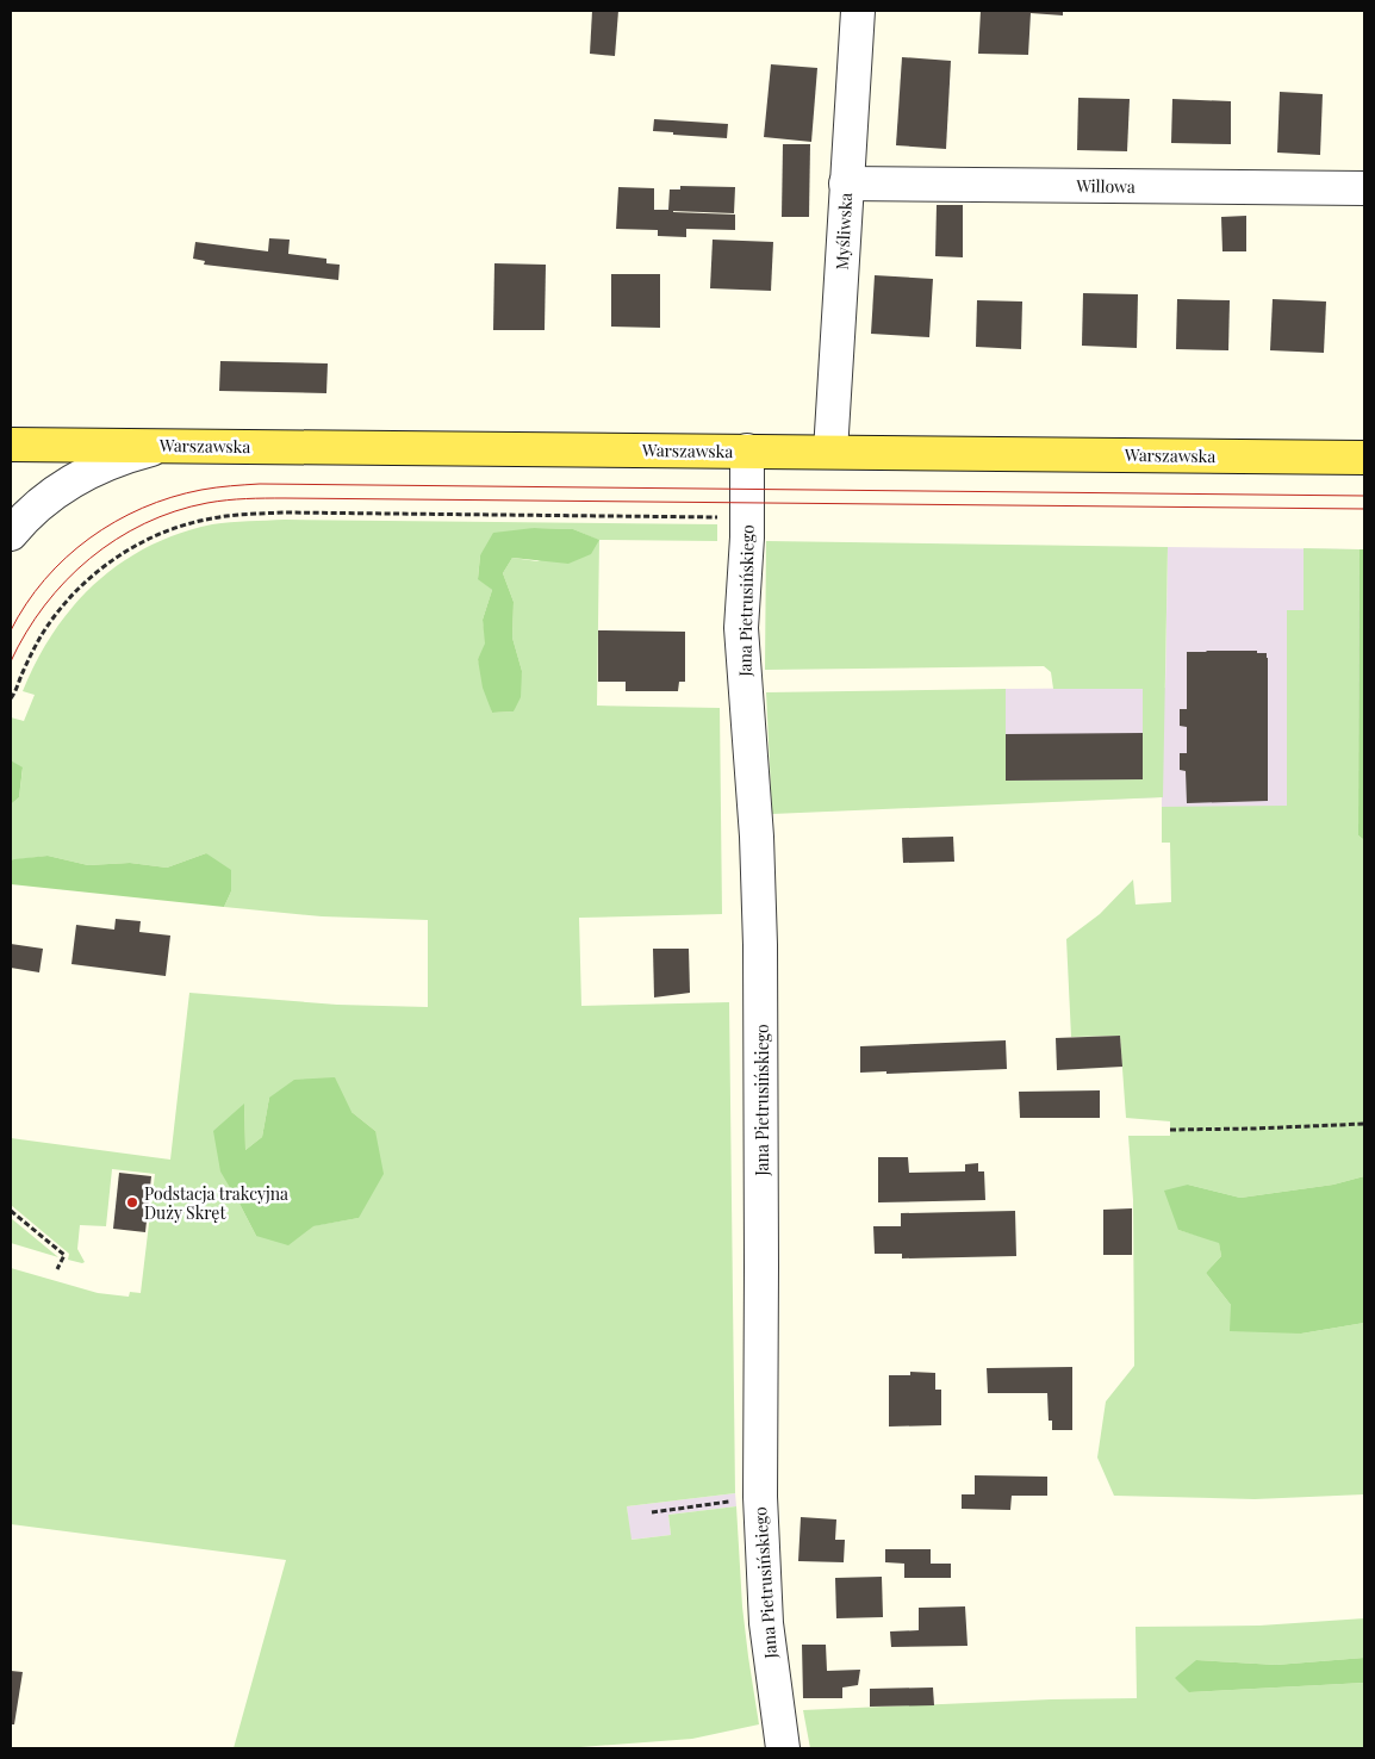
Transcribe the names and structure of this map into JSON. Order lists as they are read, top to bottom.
{
  "streets": {
    "main road": ["Warszawska"],
    "street": ["Willowa", "Myśliwska", "Jana Pietrusińskiego"]
  },
  "crossings": [
    ["Willowa", "Myśliwska"],
    ["Myśliwska", "Warszawska"],
    ["Warszawska", "Jana Pietrusińskiego"]
  ],
  "places": ["Podstacja trakcyjna Duży Skręt"]
}
